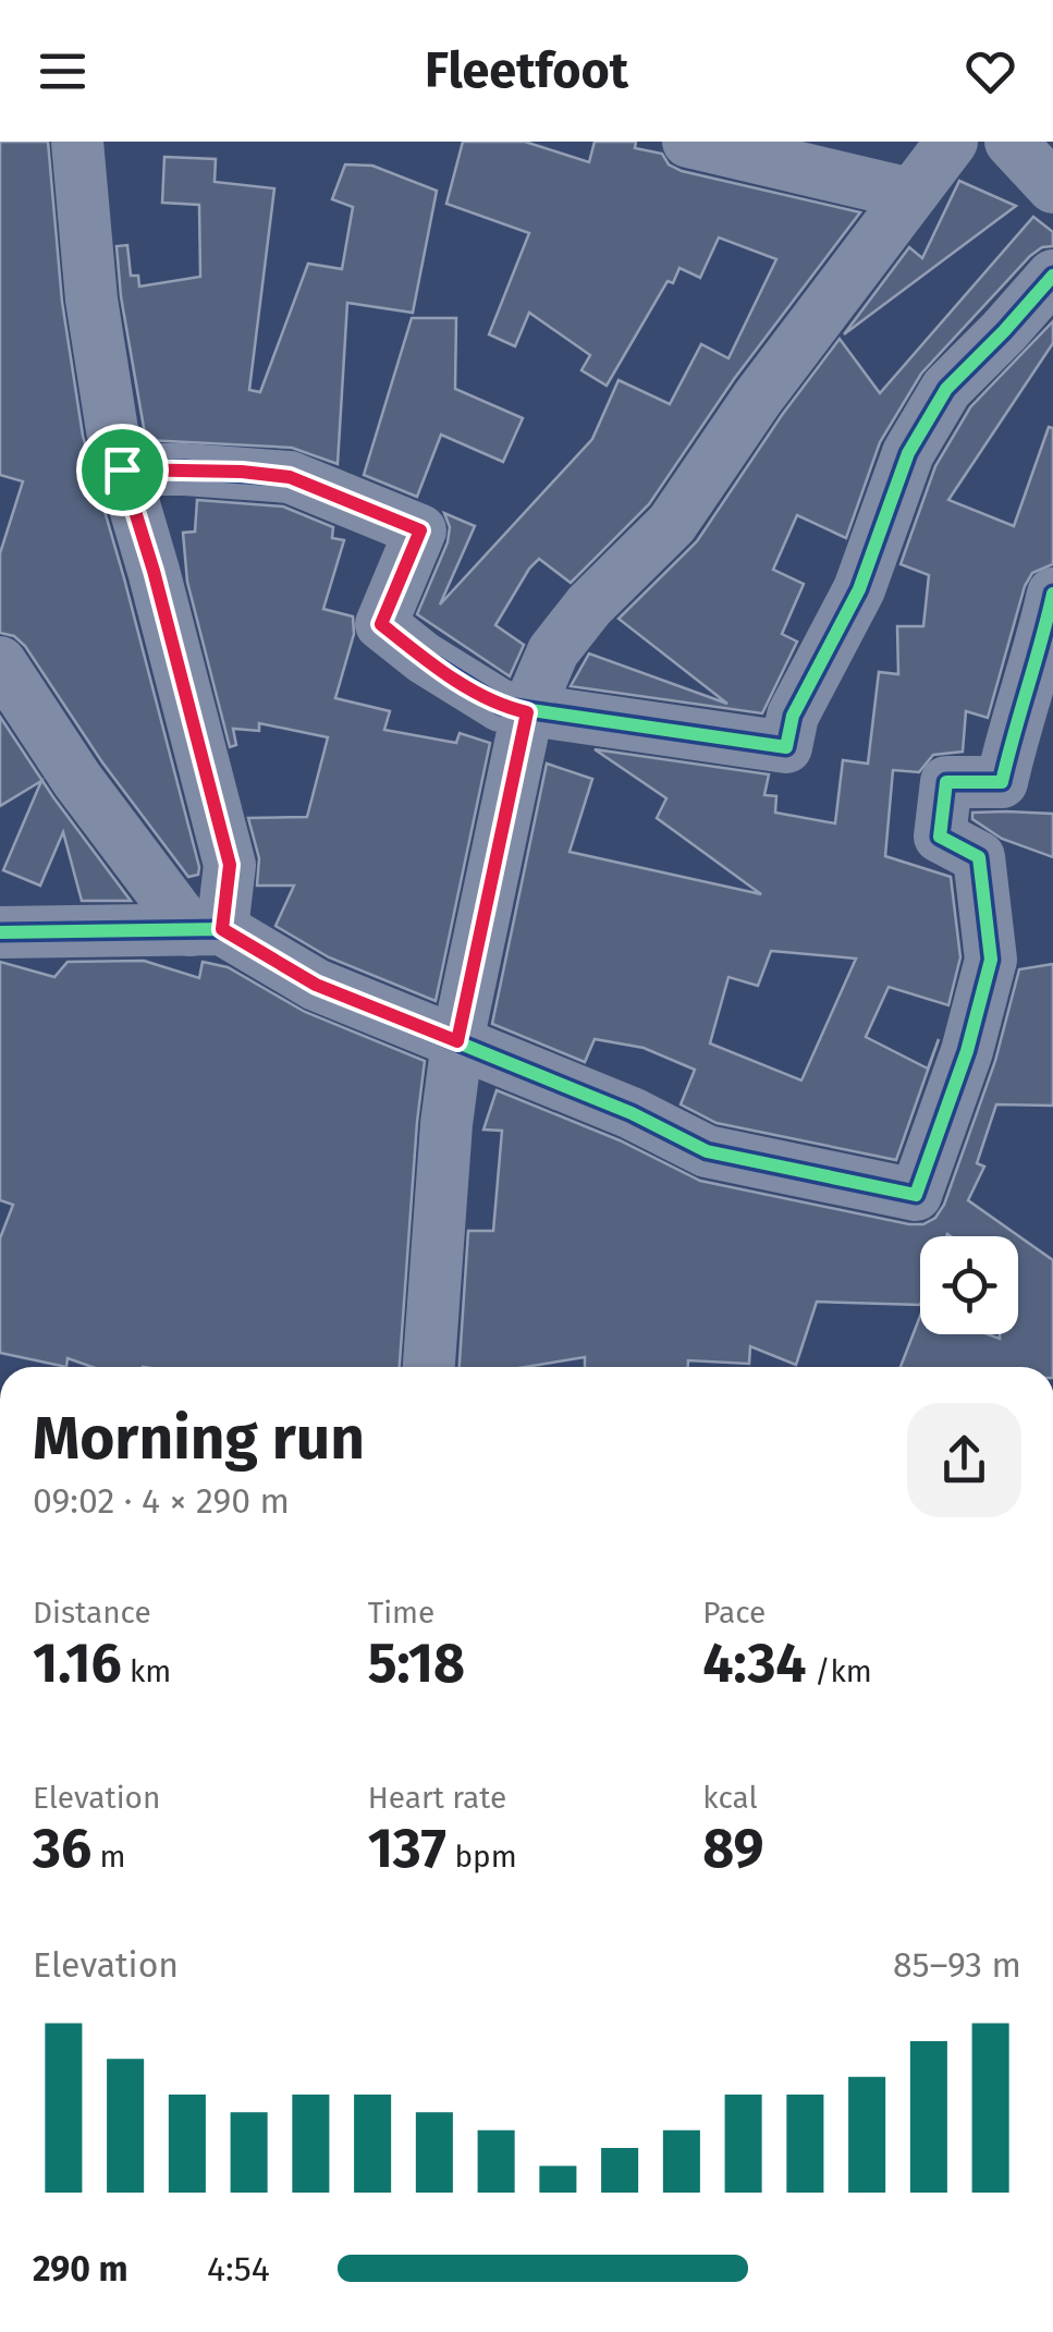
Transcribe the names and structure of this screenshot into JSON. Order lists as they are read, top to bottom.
{
  "page": {
    "header": "Fleetfoot",
    "heading": ["Morning run", "09:02 · 4 × 290 m"],
    "stats": [
      ["Distance", "1.16 km"],
      ["Time", "5:18"],
      ["Pace", "4:34 /km"],
      ["Elevation", "36 m"],
      ["Heart rate", "137 bpm"],
      ["kcal", "89"]
    ],
    "chart": ["Elevation", "85–93 m"],
    "list": [
      {
        "name": "290 m",
        "note": "4:54"
      }
    ]
  }
}
